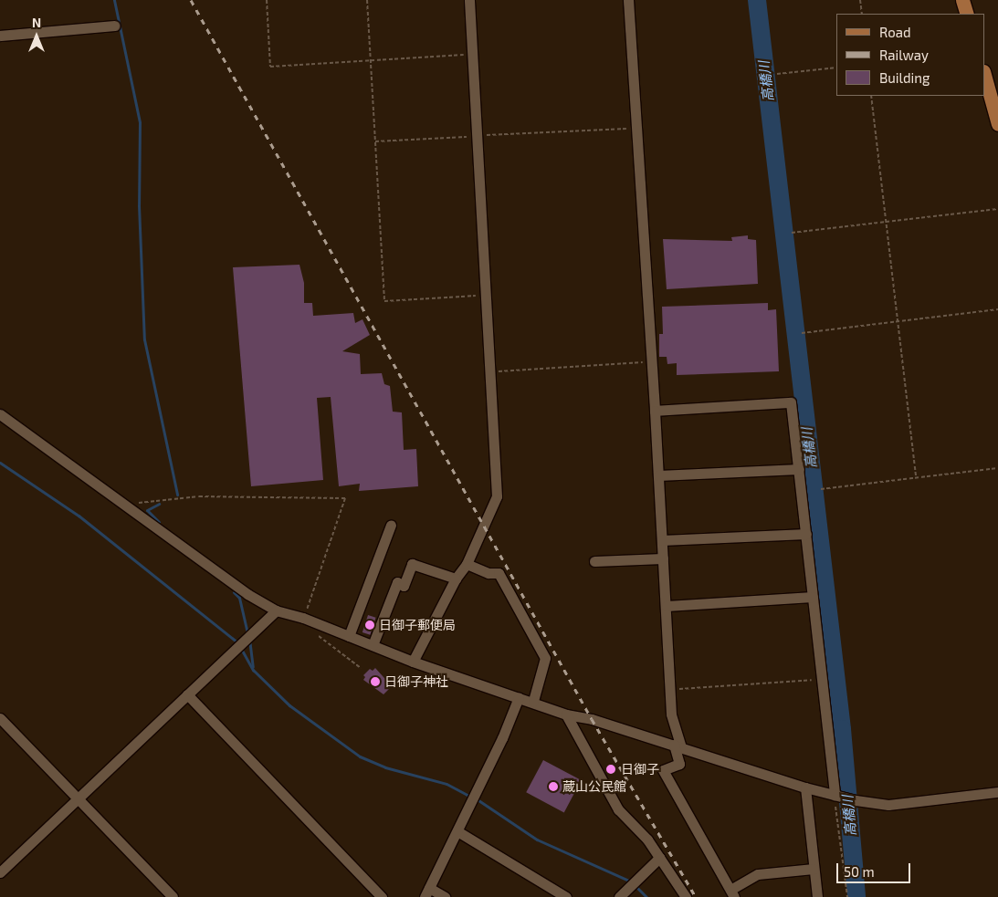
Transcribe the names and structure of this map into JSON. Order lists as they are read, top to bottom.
{
  "water": ["高橋川"],
  "places": [
    "日御子郵便局",
    "日御子神社",
    "日御子",
    "蔵山公民館"
  ],
  "legend": ["Road", "Railway", "Building"],
  "scale_bar": "50 m",
  "north": "top"
}
